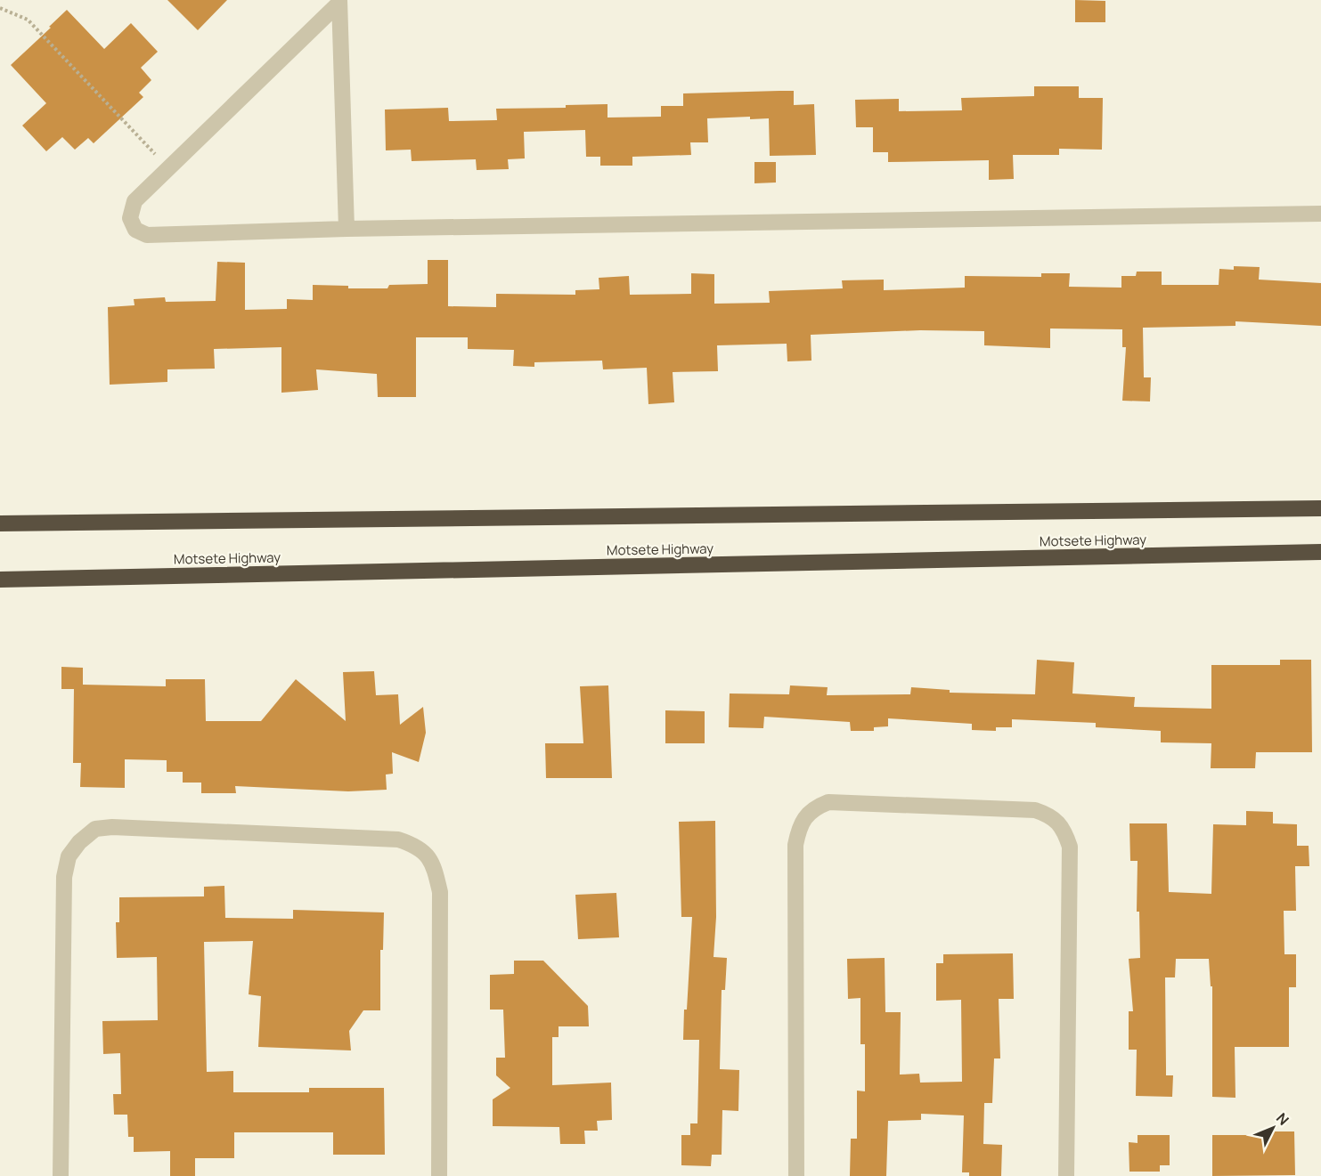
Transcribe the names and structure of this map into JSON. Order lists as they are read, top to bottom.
{
  "streets": {
    "highway": ["Motsete Highway"]
  },
  "north": "top right"
}
